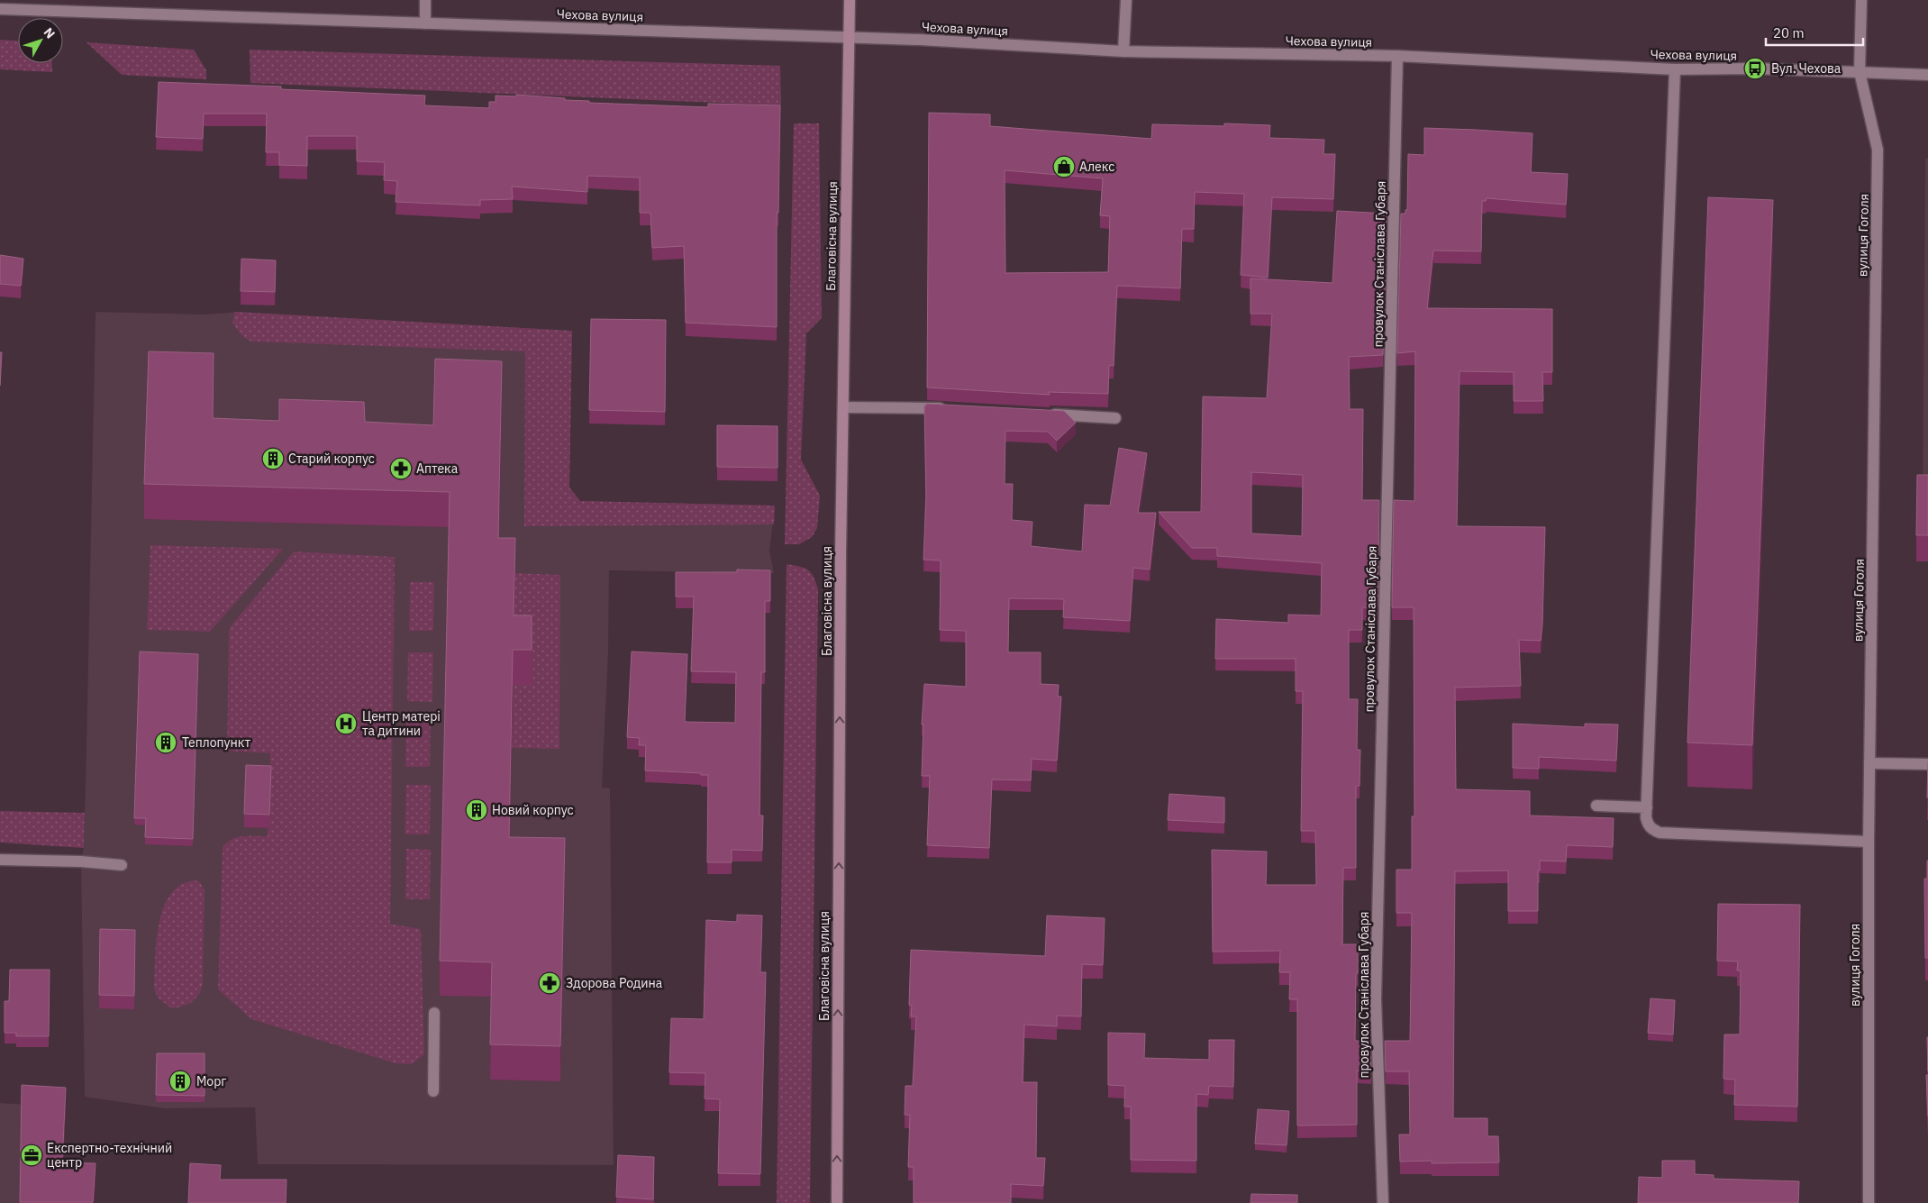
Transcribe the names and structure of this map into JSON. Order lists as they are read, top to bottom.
{
  "streets": {
    "main road": ["Благовісна вулиця"],
    "street": ["Чехова вулиця", "вулиця Гоголя", "провулок Станіслава Губаря"]
  },
  "crossings": [
    ["Чехова вулиця", "вулиця Гоголя"],
    ["Чехова вулиця", "Благовісна вулиця"],
    ["Чехова вулиця", "провулок Станіслава Губаря"]
  ],
  "one_way": ["Благовісна вулиця"],
  "places": {
    "bus stop": ["Вул. Чехова"],
    "shop": ["Алекс"],
    "building": [
      "Старий корпус",
      "Теплопункт",
      "Новий корпус",
      "Морг"
    ],
    "pharmacy": ["Аптека", "Здорова Родина"],
    "hospital": ["Центр матері та дитини"],
    "office": ["Експертно-технічний центр"]
  },
  "scale_bar": "20 m",
  "north": "top right"
}
